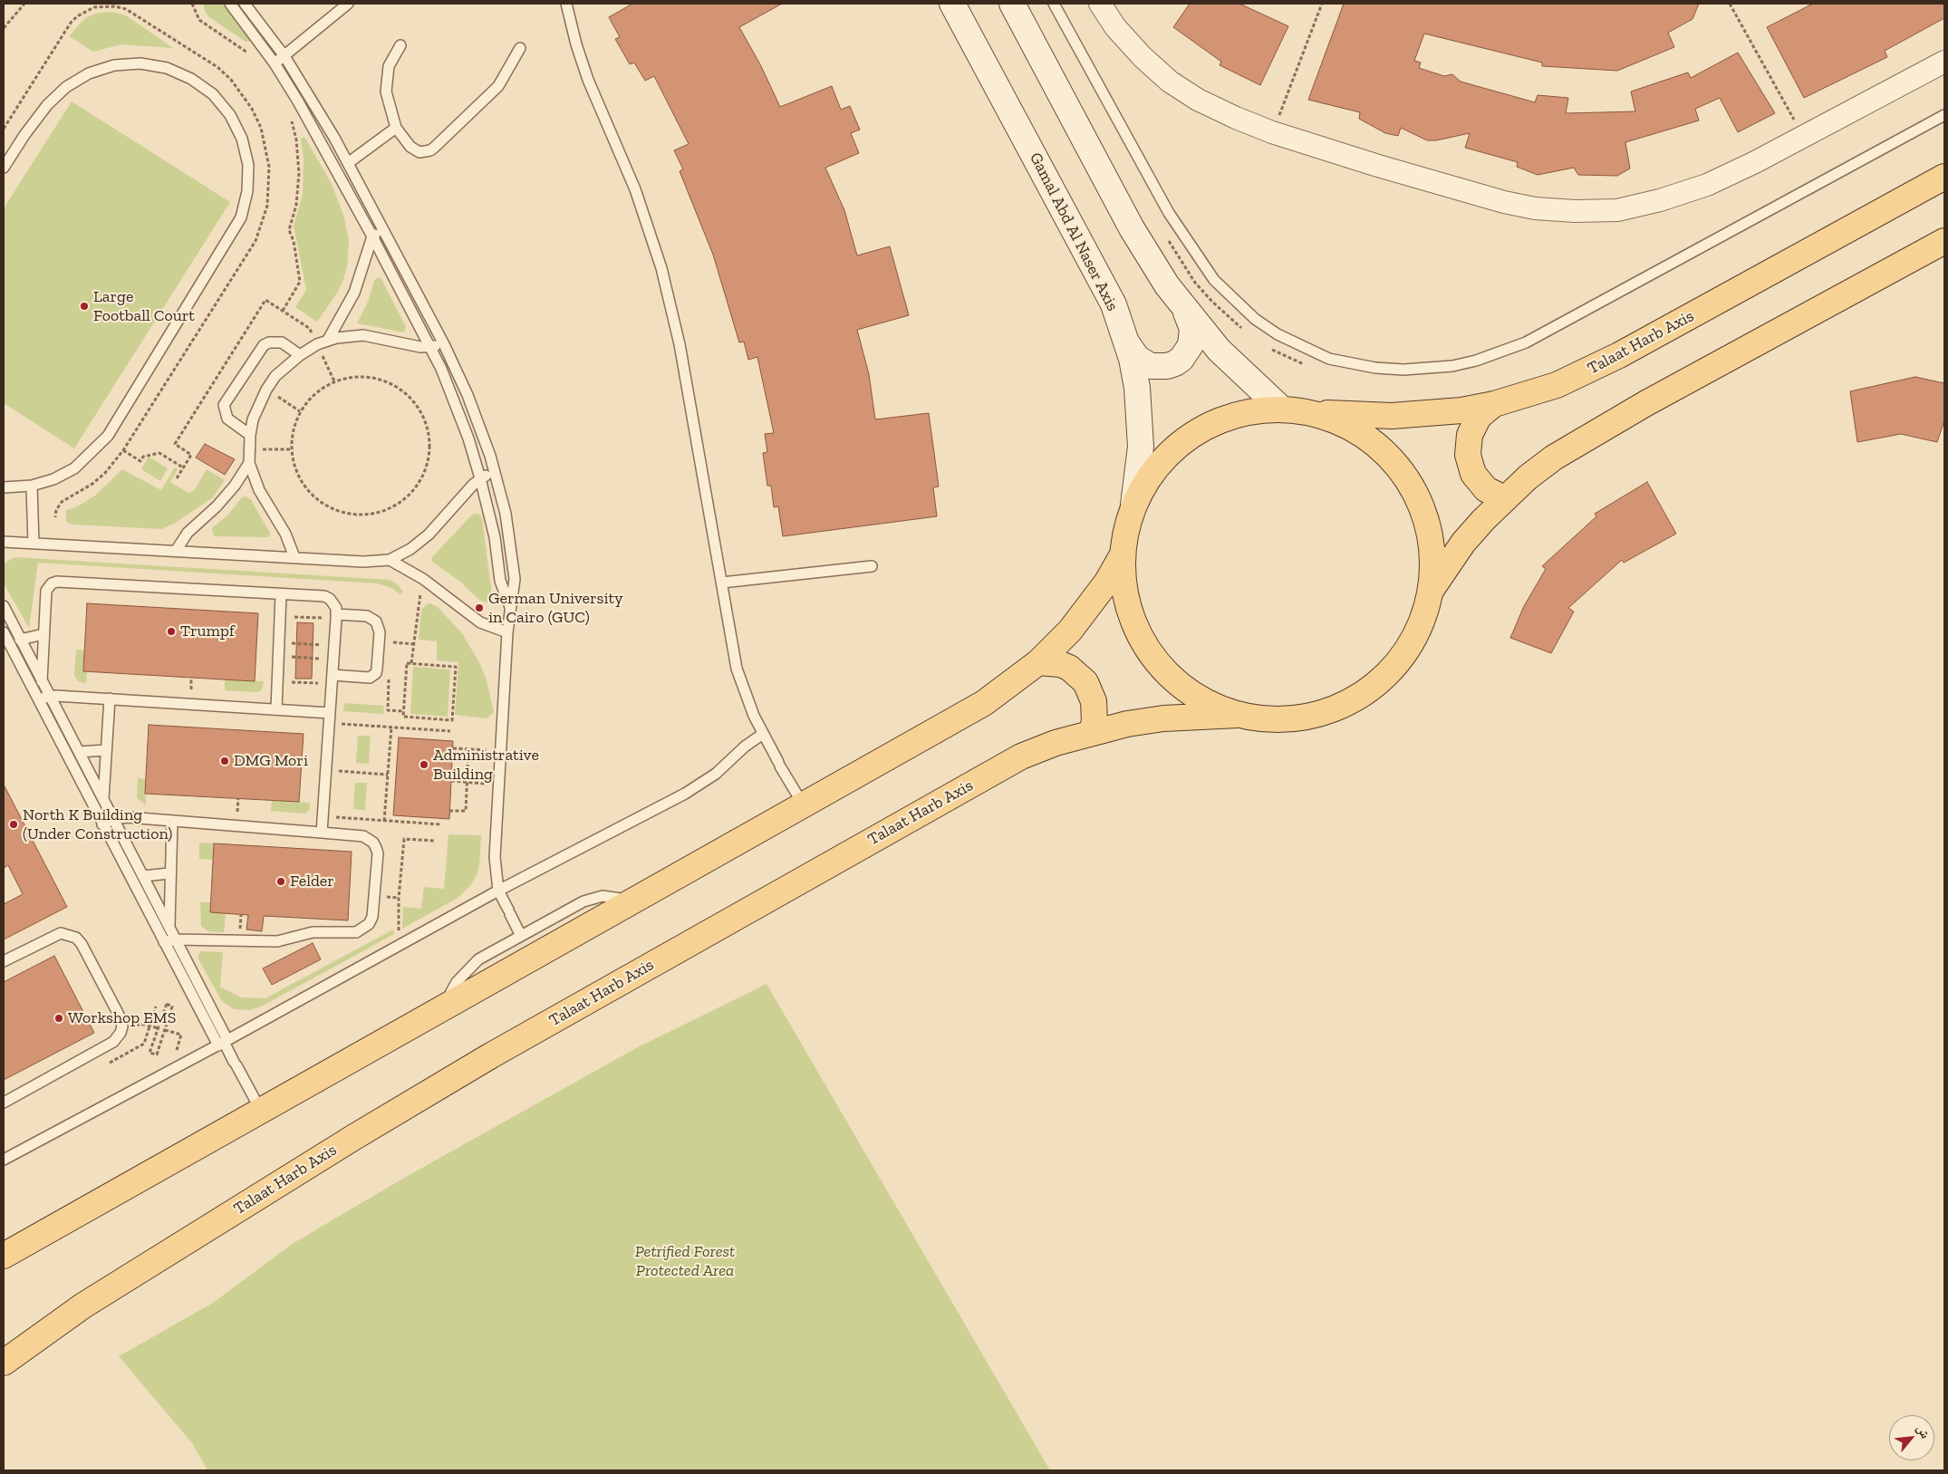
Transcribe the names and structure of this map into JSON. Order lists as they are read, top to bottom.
{
  "streets": {
    "main road": ["Gamal Abd Al Naser Axis", "Talaat Harb Axis"]
  },
  "parks": ["Petrified Forest Protected Area"],
  "places": [
    "Large Football Court",
    "German University in Cairo (GUC)",
    "Trumpf",
    "DMG Mori",
    "Administrative Building",
    "North K Building (Under Construction)",
    "Felder",
    "Workshop EMS"
  ],
  "north": "top right"
}
